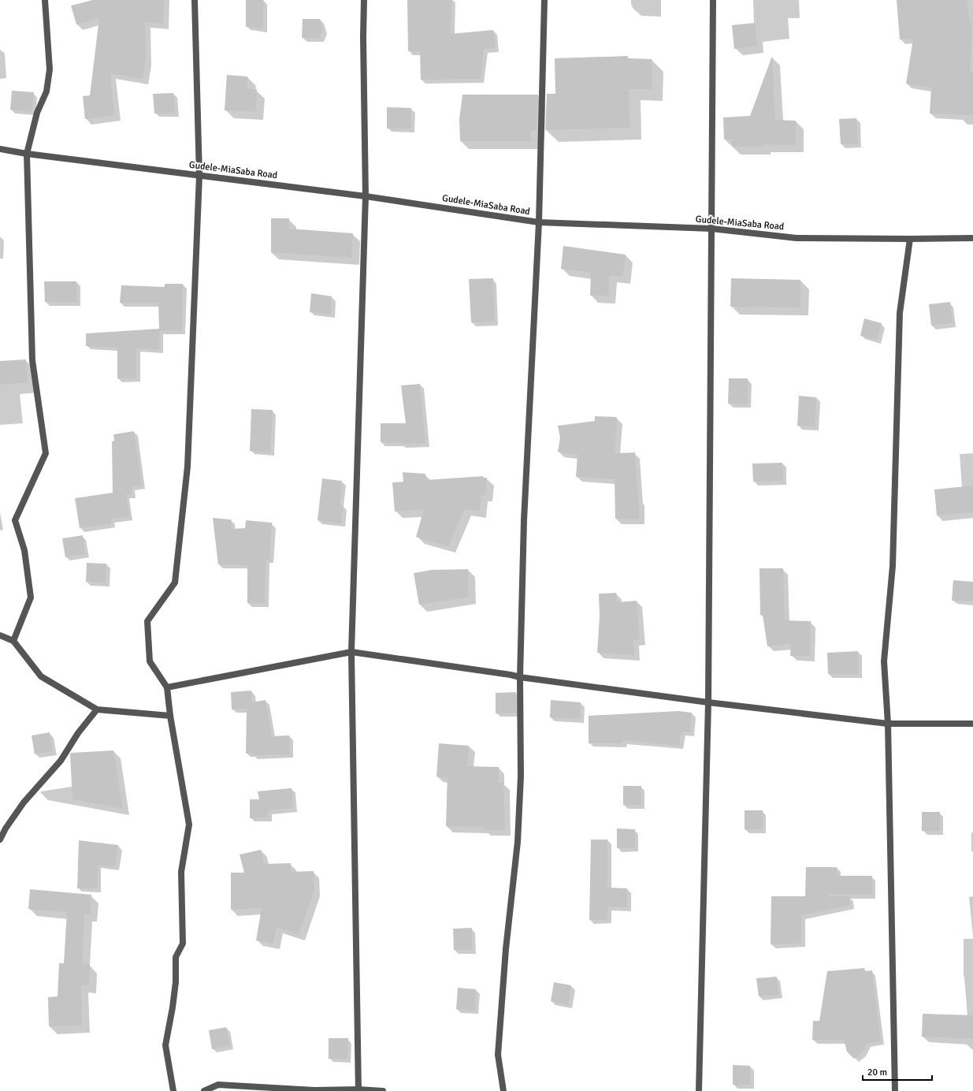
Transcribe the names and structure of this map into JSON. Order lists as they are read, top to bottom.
{
  "streets": {
    "street": ["Gudele-MiaSaba Road"]
  },
  "scale_bar": "20 m"
}
